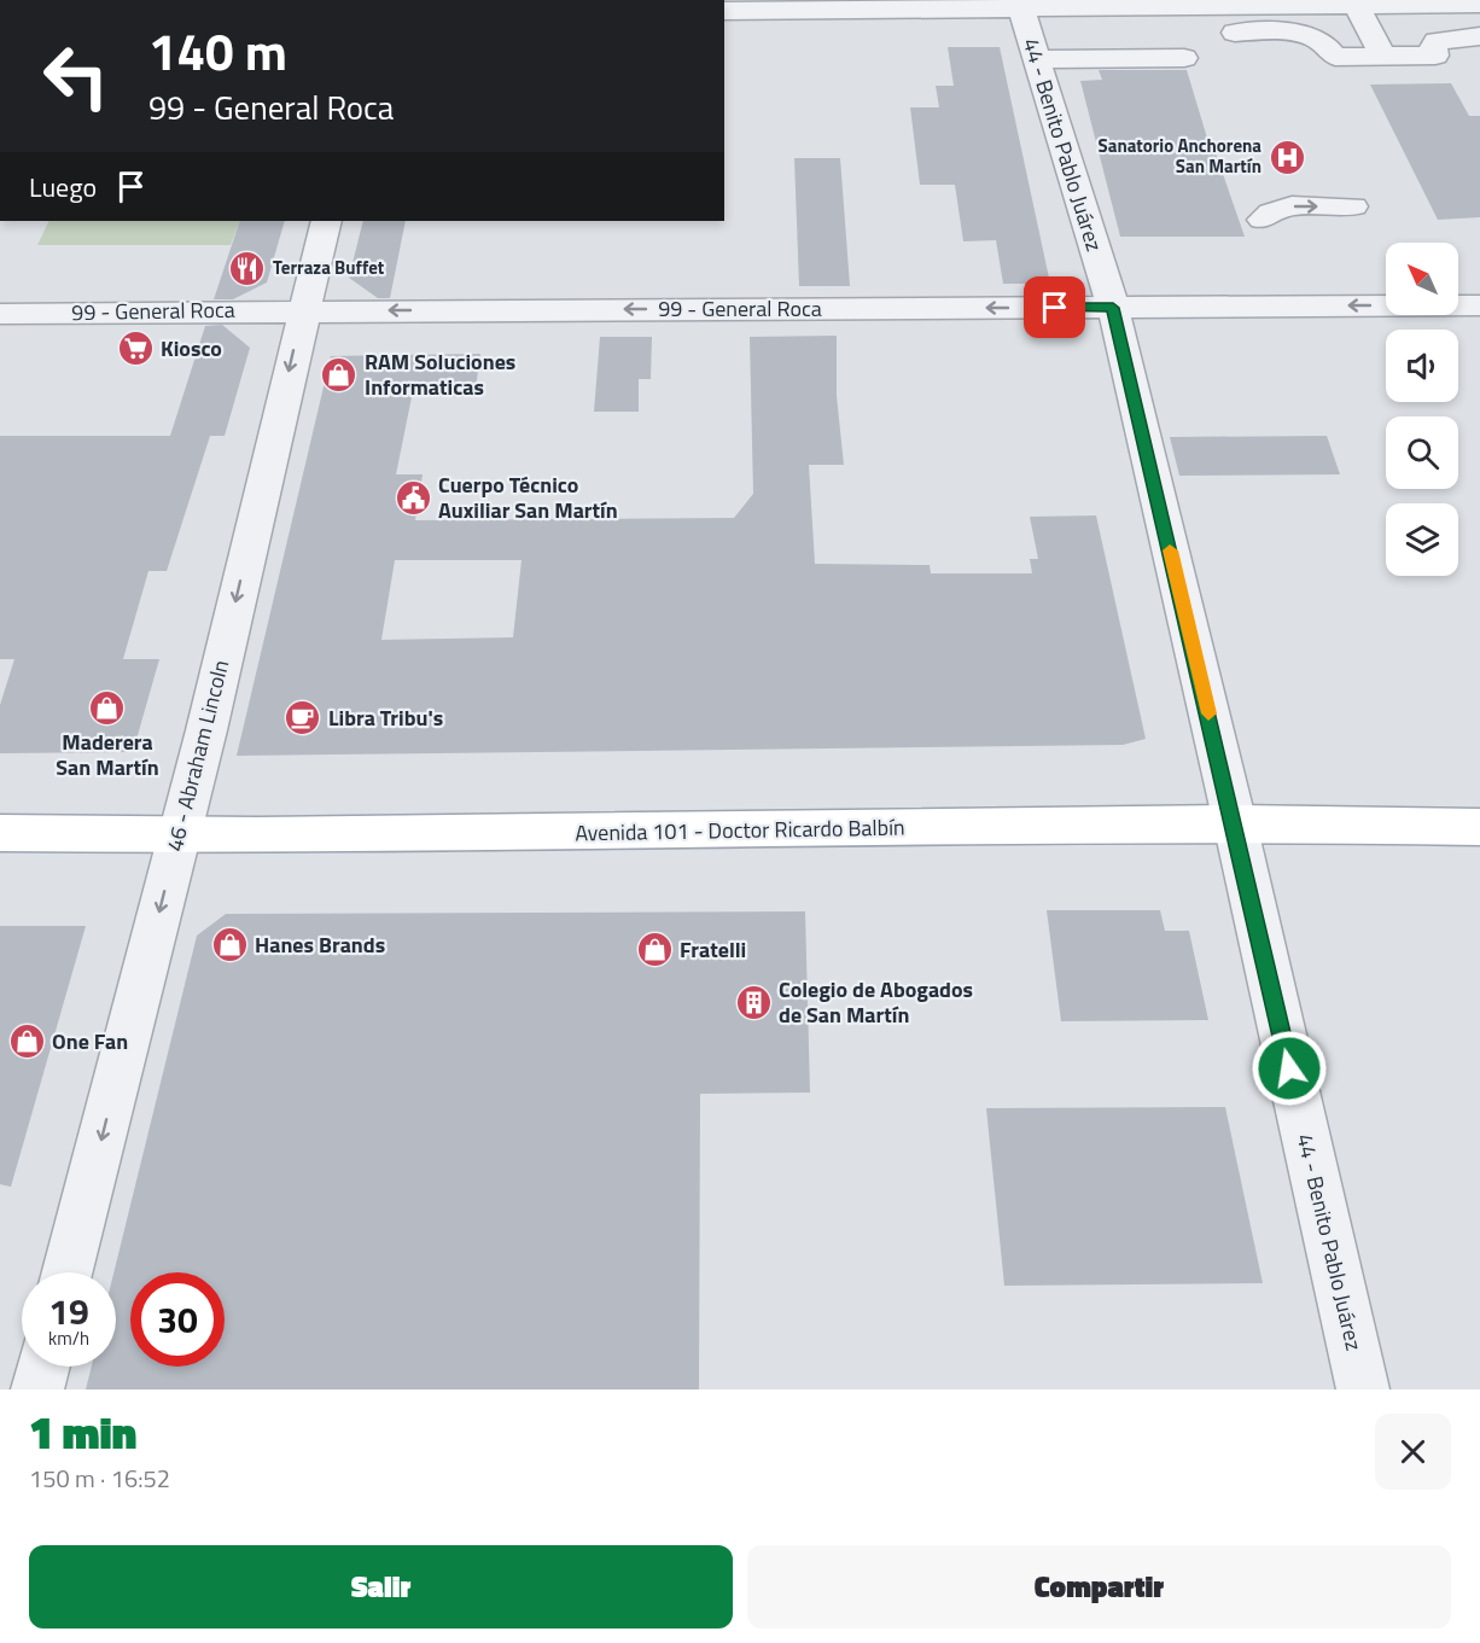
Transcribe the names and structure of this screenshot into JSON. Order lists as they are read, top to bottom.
{
  "streets": {
    "main road": ["Avenida 101 - Doctor Ricardo Balbín"],
    "street": ["44 - Benito Pablo Juárez", "99 - General Roca", "46 - Abraham Lincoln"]
  },
  "crossings": [
    ["44 - Benito Pablo Juárez", "99 - General Roca"],
    ["44 - Benito Pablo Juárez", "Avenida 101 - Doctor Ricardo Balbín"],
    ["99 - General Roca", "46 - Abraham Lincoln"],
    ["46 - Abraham Lincoln", "Avenida 101 - Doctor Ricardo Balbín"]
  ],
  "one_way": ["46 - Abraham Lincoln"],
  "places": {
    "hospital": ["Sanatorio Anchorena San Martín"],
    "restaurant": ["Terraza Buffet"],
    "supermarket": ["Kiosco"],
    "shop": [
      "RAM Soluciones Informaticas",
      "Maderera San Martín",
      "Hanes Brands",
      "Fratelli",
      "One Fan"
    ],
    "public building": ["Cuerpo Técnico Auxiliar San Martín"],
    "cafe": ["Libra Tribu's"],
    "building": ["Colegio de Abogados de San Martín"]
  },
  "north": "top left",
  "page": {
    "turn": ["140 m", "99 - General Roca"],
    "then": "Luego",
    "speed": "19 km/h",
    "limit": "30",
    "heading": ["1 min", "150 m · 16:52"],
    "buttons": ["Salir", "Compartir"]
  }
}
